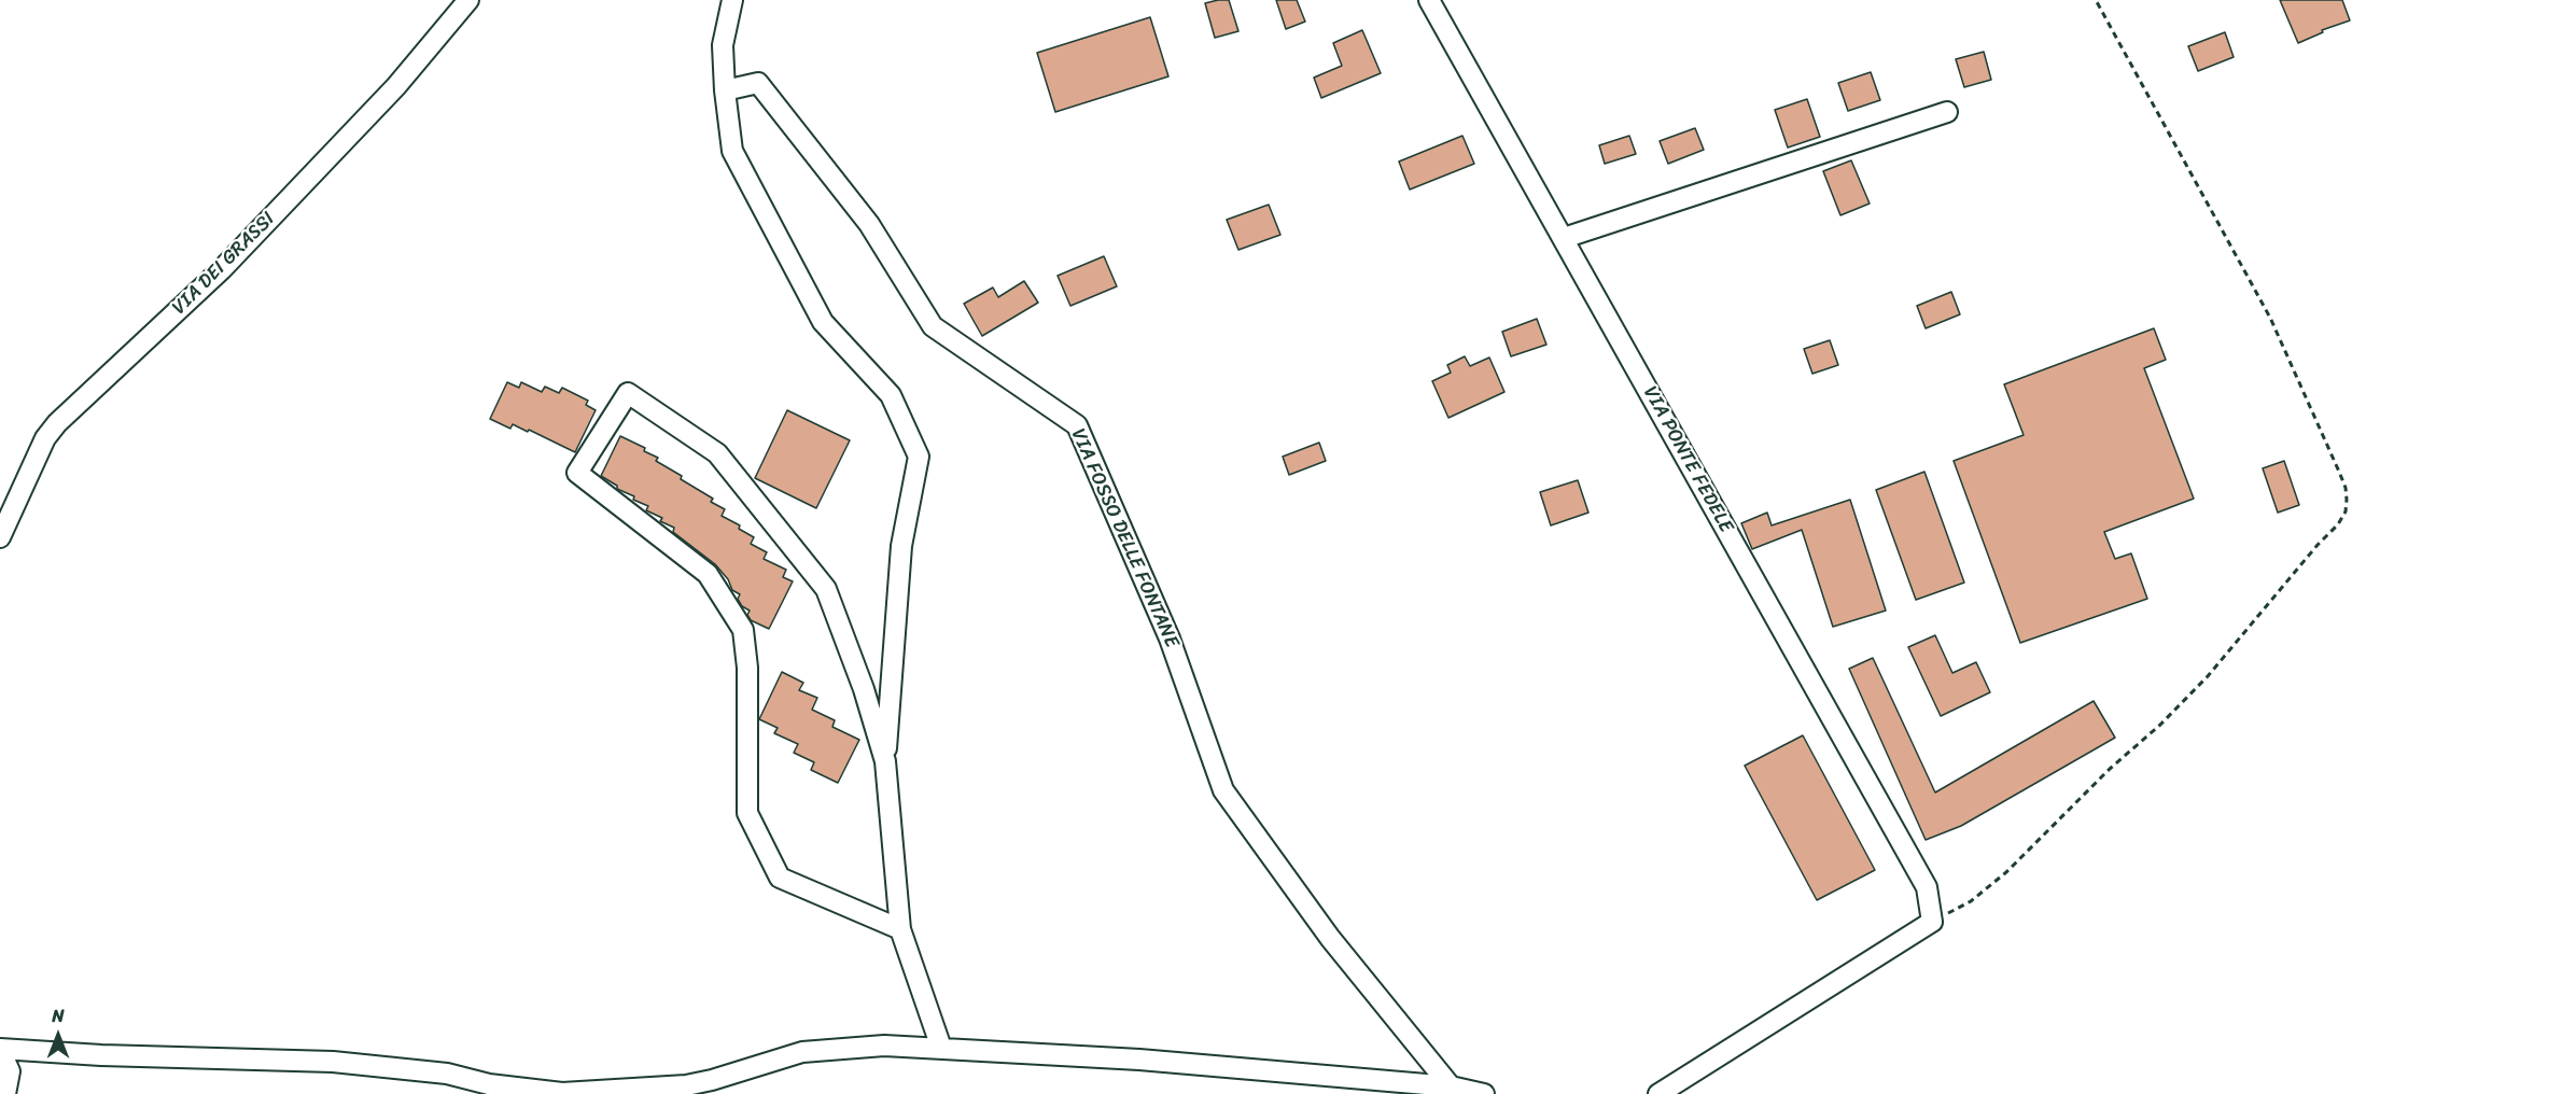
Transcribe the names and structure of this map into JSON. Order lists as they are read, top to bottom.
{
  "streets": {
    "street": ["VIA DEI GRASSI", "VIA PONTE FEDELE", "VIA FOSSO DELLE FONTANE"]
  },
  "north": "top"
}
